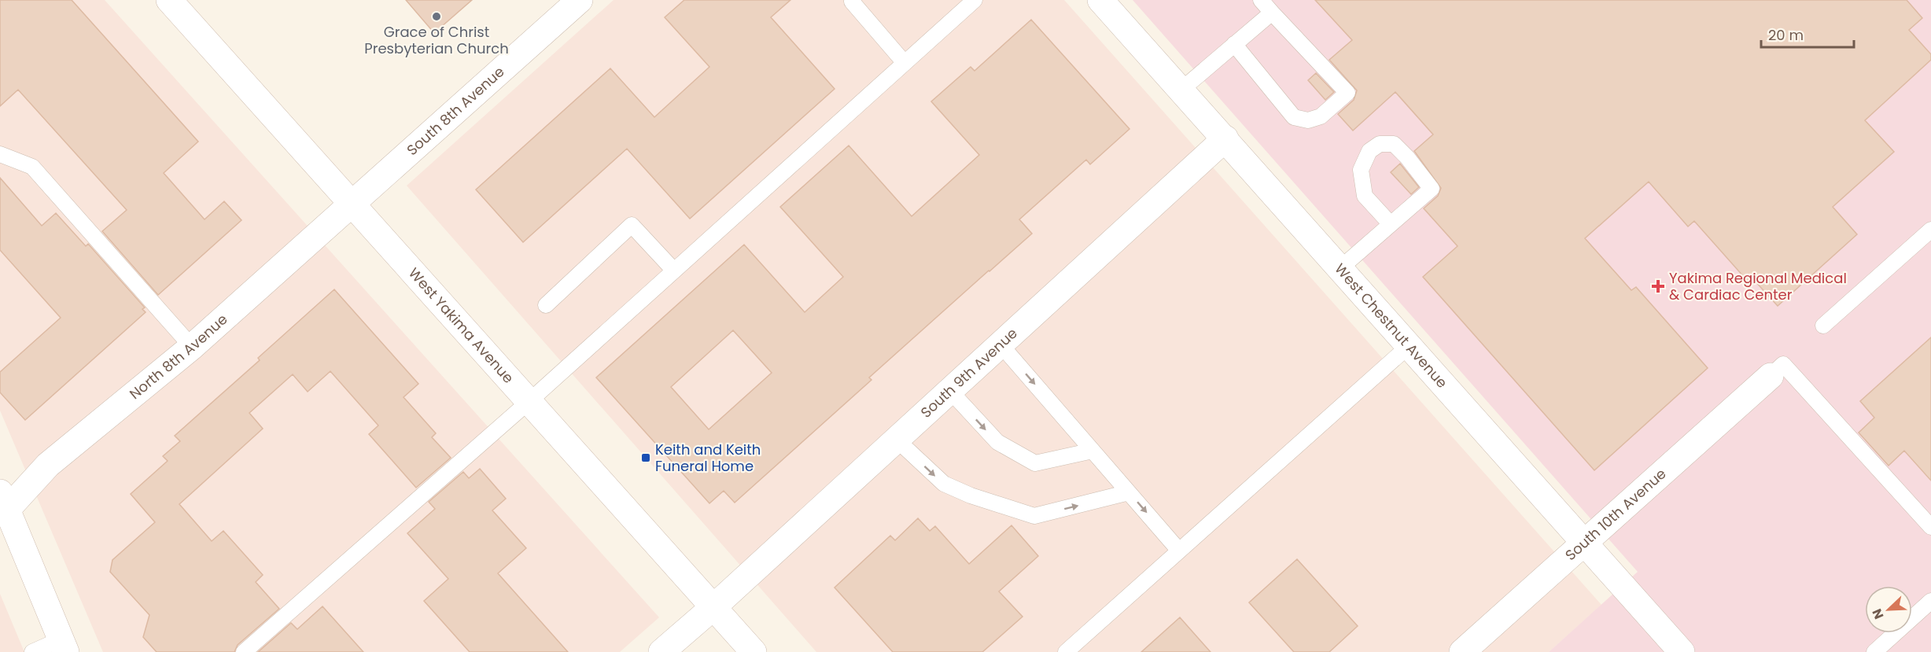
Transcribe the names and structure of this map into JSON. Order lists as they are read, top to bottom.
{
  "streets": {
    "street": [
      "South 8th Avenue",
      "West Yakima Avenue",
      "West Chestnut Avenue",
      "North 8th Avenue",
      "South 9th Avenue",
      "South 10th Avenue"
    ]
  },
  "crossings": [
    ["South 8th Avenue", "West Yakima Avenue"],
    ["South 8th Avenue", "North 8th Avenue"],
    ["West Yakima Avenue", "North 8th Avenue"],
    ["West Yakima Avenue", "South 9th Avenue"],
    ["West Chestnut Avenue", "South 9th Avenue"],
    ["West Chestnut Avenue", "South 10th Avenue"]
  ],
  "places": {
    "other": ["Grace of Christ Presbyterian Church"],
    "health": ["Yakima Regional Medical & Cardiac Center"],
    "transit": ["Keith and Keith Funeral Home"]
  },
  "scale_bar": "20 m",
  "north": "bottom left"
}
